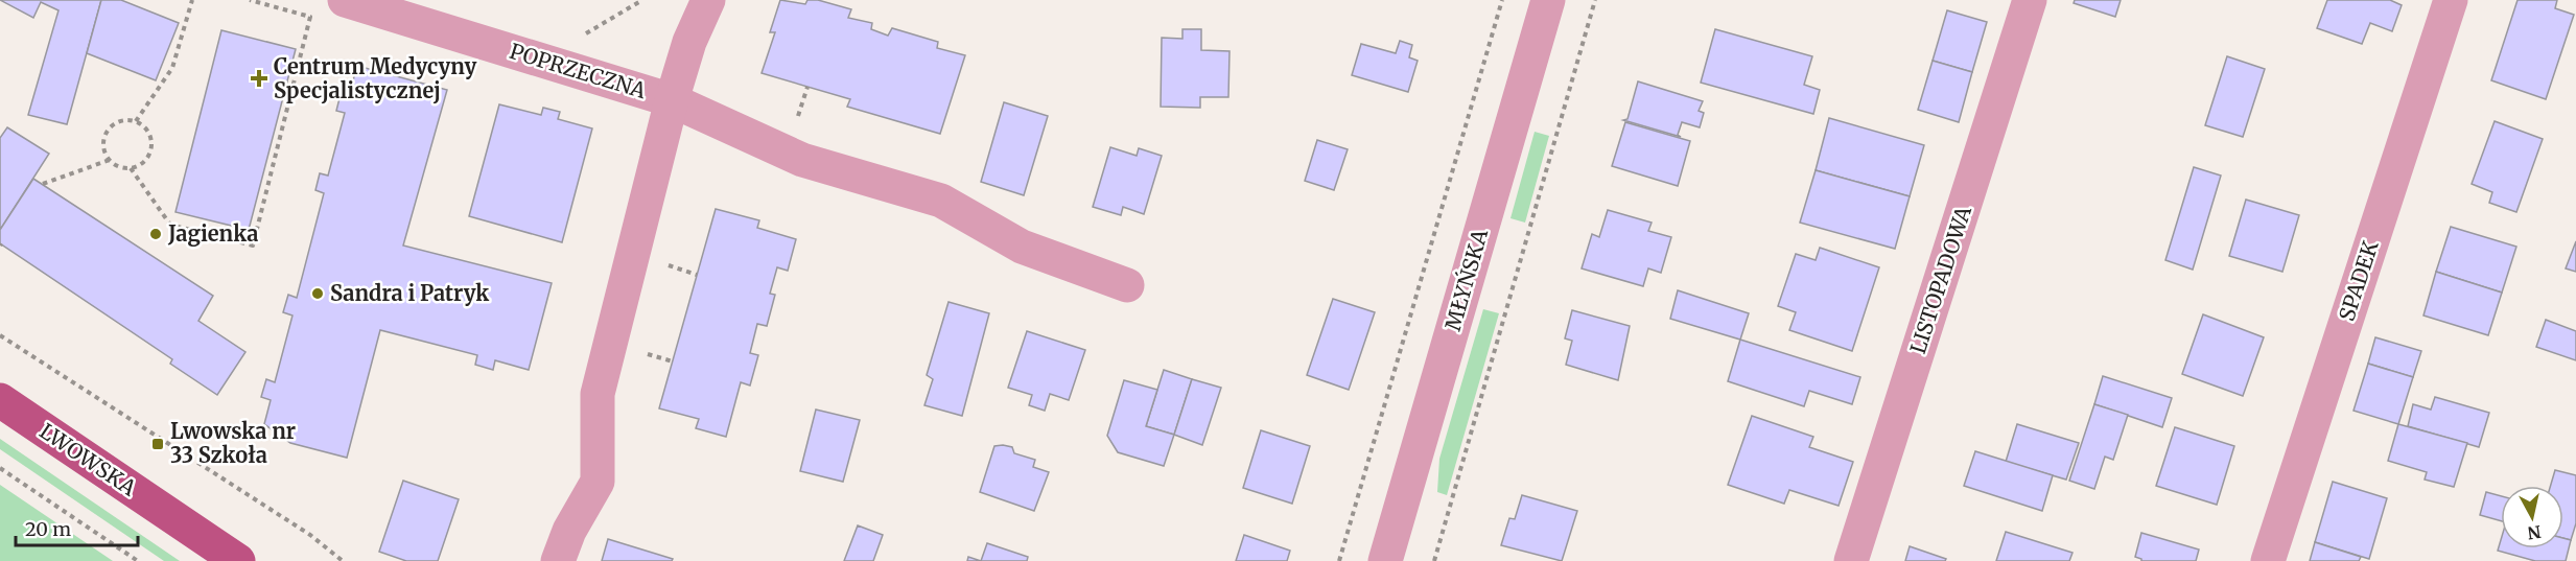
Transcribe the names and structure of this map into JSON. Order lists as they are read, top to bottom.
{
  "streets": {
    "main road": ["LWOWSKA"],
    "street": [
      "POPRZECZNA",
      "MŁYŃSKA",
      "LISTOPADOWA",
      "SPADEK"
    ]
  },
  "places": {
    "health": ["Centrum Medycyny Specjalistycznej"],
    "other": ["Jagienka", "Sandra i Patryk"],
    "transit": ["Lwowska nr 33 Szkoła"]
  },
  "scale_bar": "20 m",
  "north": "bottom"
}
